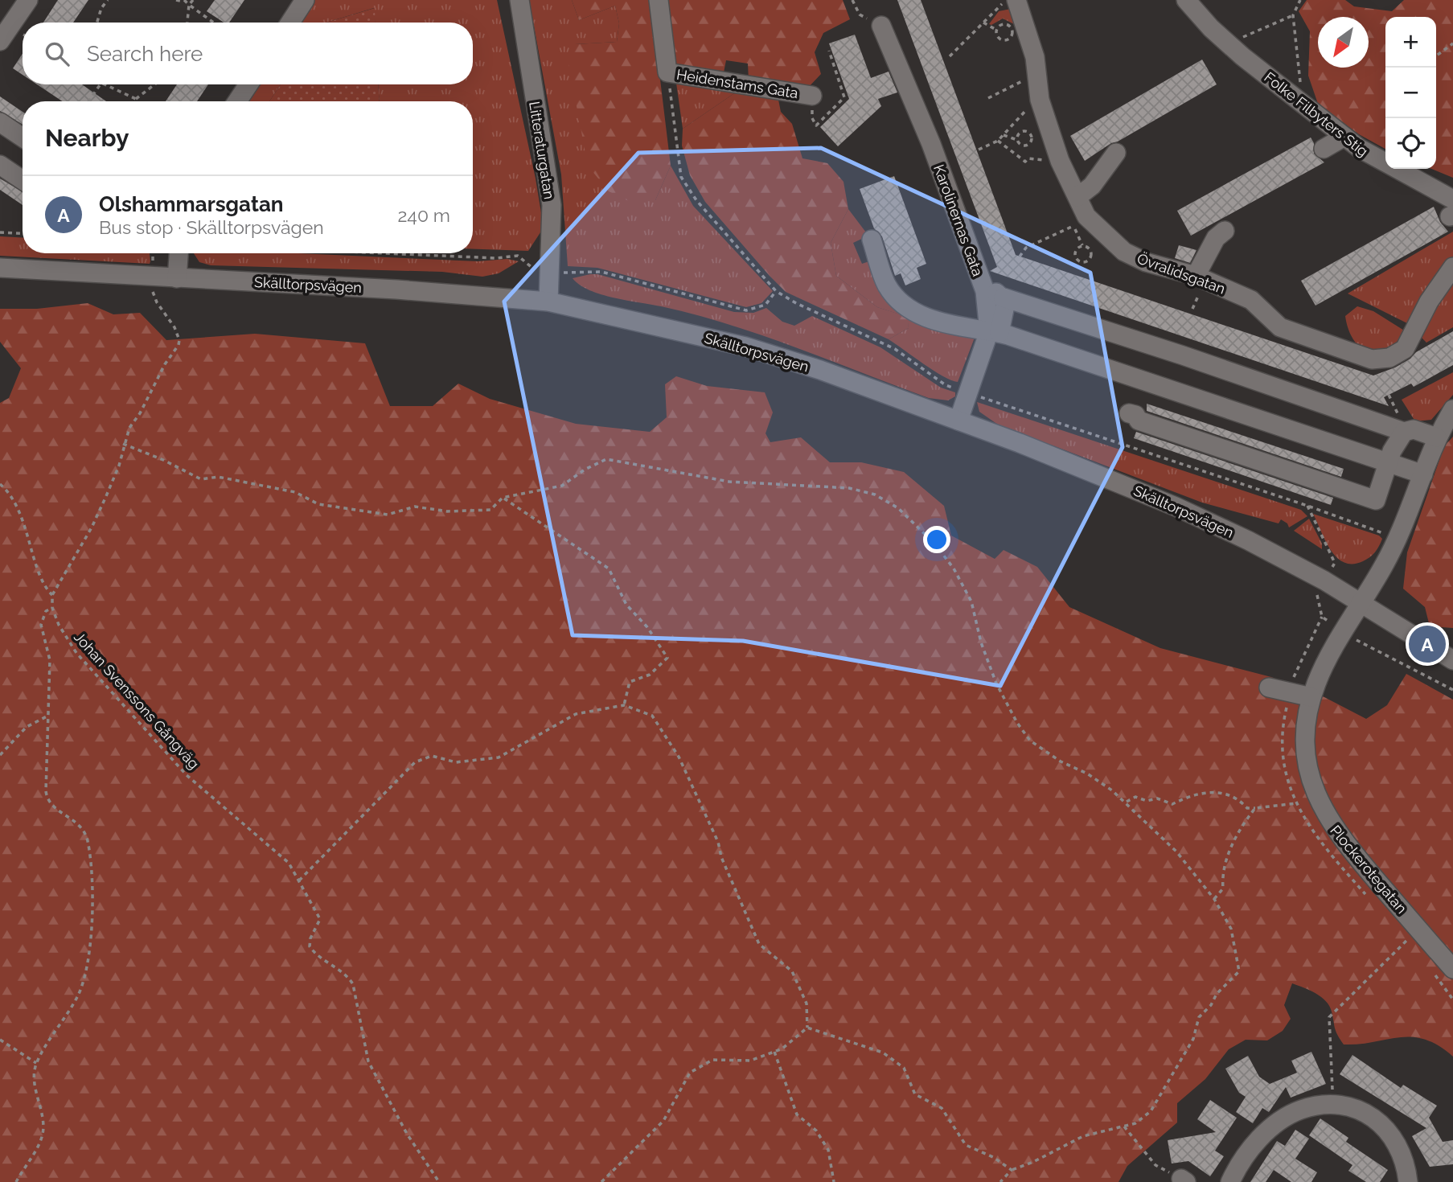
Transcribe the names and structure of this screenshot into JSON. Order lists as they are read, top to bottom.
{
  "streets": {
    "street": [
      "Heidenstams Gata",
      "Folke Filbyters Stig",
      "Litteraturgatan",
      "Karolinernas Gata",
      "Övralidsgatan",
      "Skälltorpsvägen",
      "Plockerotegatan"
    ],
    "path": ["Johan Svenssons Gångväg"]
  },
  "crossings": [
    ["Litteraturgatan", "Skälltorpsvägen"],
    ["Karolinernas Gata", "Skälltorpsvägen"],
    ["Skälltorpsvägen", "Johan Svenssons Gångväg"],
    ["Skälltorpsvägen", "Plockerotegatan"]
  ],
  "north": "bottom left",
  "page": {
    "map_buttons": ["+", "−"],
    "search": "Search here",
    "heading": "Nearby",
    "list": [
      {
        "mark": "A",
        "name": "Olshammarsgatan",
        "note": "Bus stop · Skälltorpsvägen",
        "value": "240 m"
      }
    ],
    "pins": "A"
  }
}
